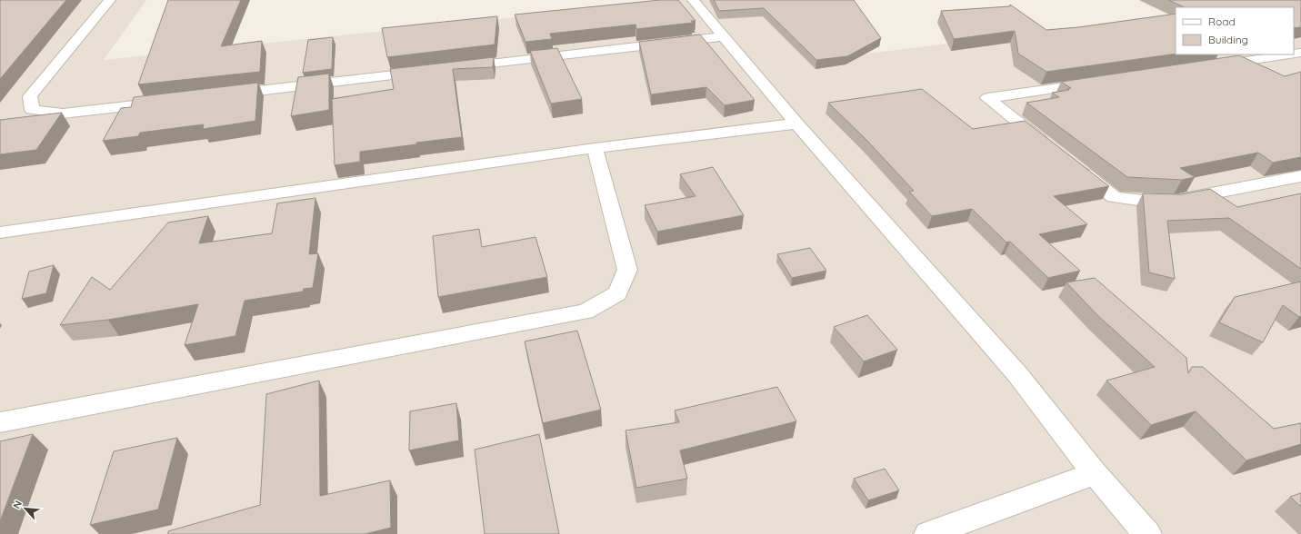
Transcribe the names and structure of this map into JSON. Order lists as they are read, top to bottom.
{
  "legend": ["Road", "Building"],
  "north": "top left"
}
